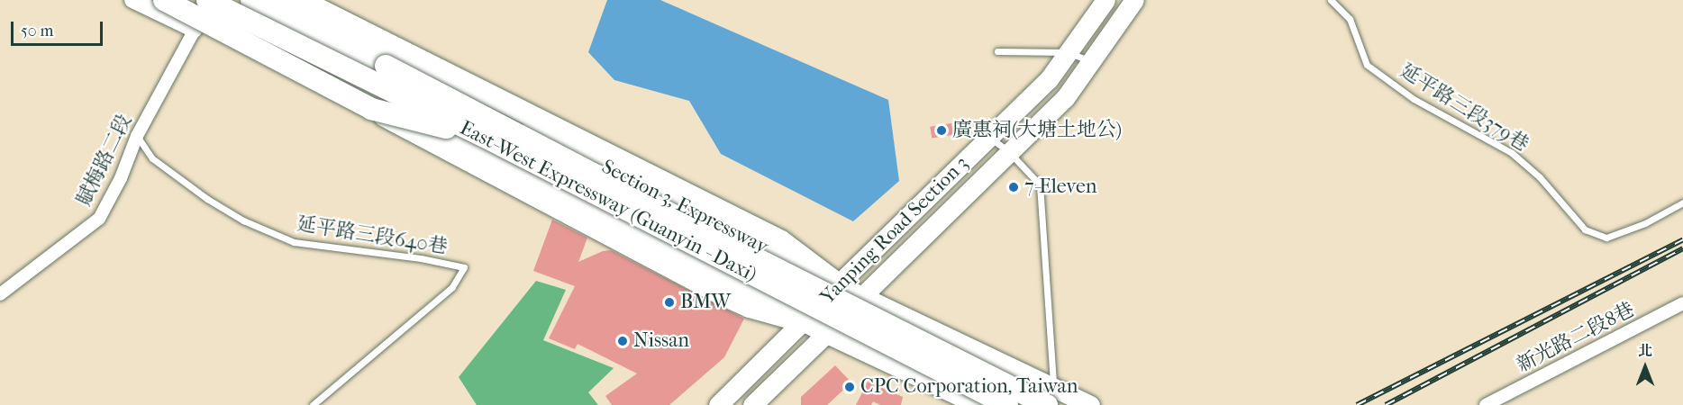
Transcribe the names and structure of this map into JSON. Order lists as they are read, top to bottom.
{
  "streets": {
    "highway": ["East-West Expressway (Guanyin - Daxi)"],
    "main road": ["Section 3, Expressway", "Yanping Road Section 3"],
    "street": ["賦梅路二段", "新光路二段8巷"],
    "lane": ["延平路三段379巷", "延平路三段640巷"]
  },
  "crossings": [
    ["賦梅路二段", "East-West Expressway (Guanyin - Daxi)"],
    ["賦梅路二段", "延平路三段640巷"],
    ["East-West Expressway (Guanyin - Daxi)", "Section 3, Expressway"],
    ["Section 3, Expressway", "Yanping Road Section 3"]
  ],
  "places": [
    "廣惠祠(大塘土地公)",
    "7-Eleven",
    "BMW",
    "Nissan",
    "CPC Corporation, Taiwan"
  ],
  "scale_bar": "50 m",
  "north": "top"
}
